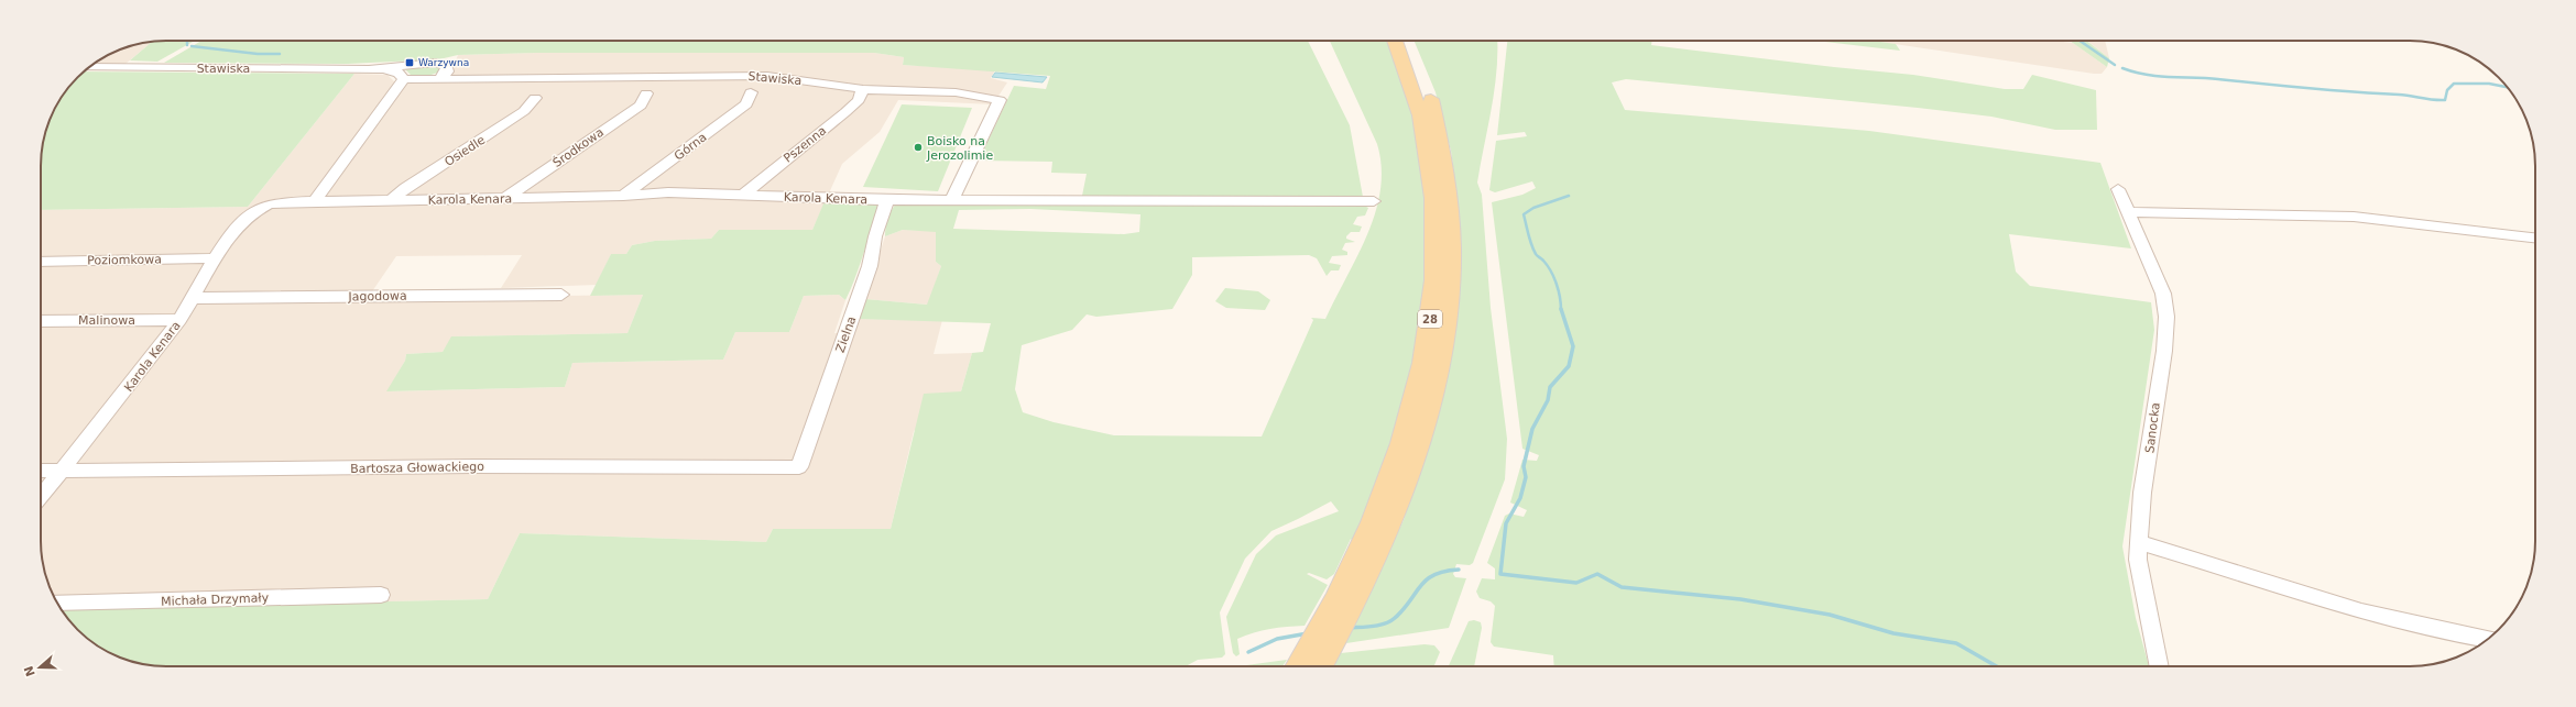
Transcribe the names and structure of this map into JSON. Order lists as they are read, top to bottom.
{
  "streets": {
    "main road": ["28"],
    "street": [
      "Stawiska",
      "Pszenna",
      "Górna",
      "Środkowa",
      "Osiedle",
      "Karola Kenara",
      "Poziomkowa",
      "Jagodowa",
      "Malinowa",
      "Zielna",
      "Sanocka",
      "Bartosza Głowackiego",
      "Michała Drzymały"
    ]
  },
  "crossings": [
    ["Stawiska", "Pszenna"],
    ["Stawiska", "Karola Kenara"],
    ["Pszenna", "Karola Kenara"],
    ["Górna", "Karola Kenara"],
    ["Środkowa", "Karola Kenara"],
    ["Osiedle", "Karola Kenara"],
    ["Karola Kenara", "Poziomkowa"],
    ["Karola Kenara", "Jagodowa"],
    ["Karola Kenara", "Malinowa"],
    ["Karola Kenara", "Zielna"],
    ["Karola Kenara", "Bartosza Głowackiego"],
    ["Zielna", "Bartosza Głowackiego"]
  ],
  "places": {
    "transit": ["Warzywna"],
    "other": ["Boisko na Jerozolimie"]
  },
  "north": "left"
}
